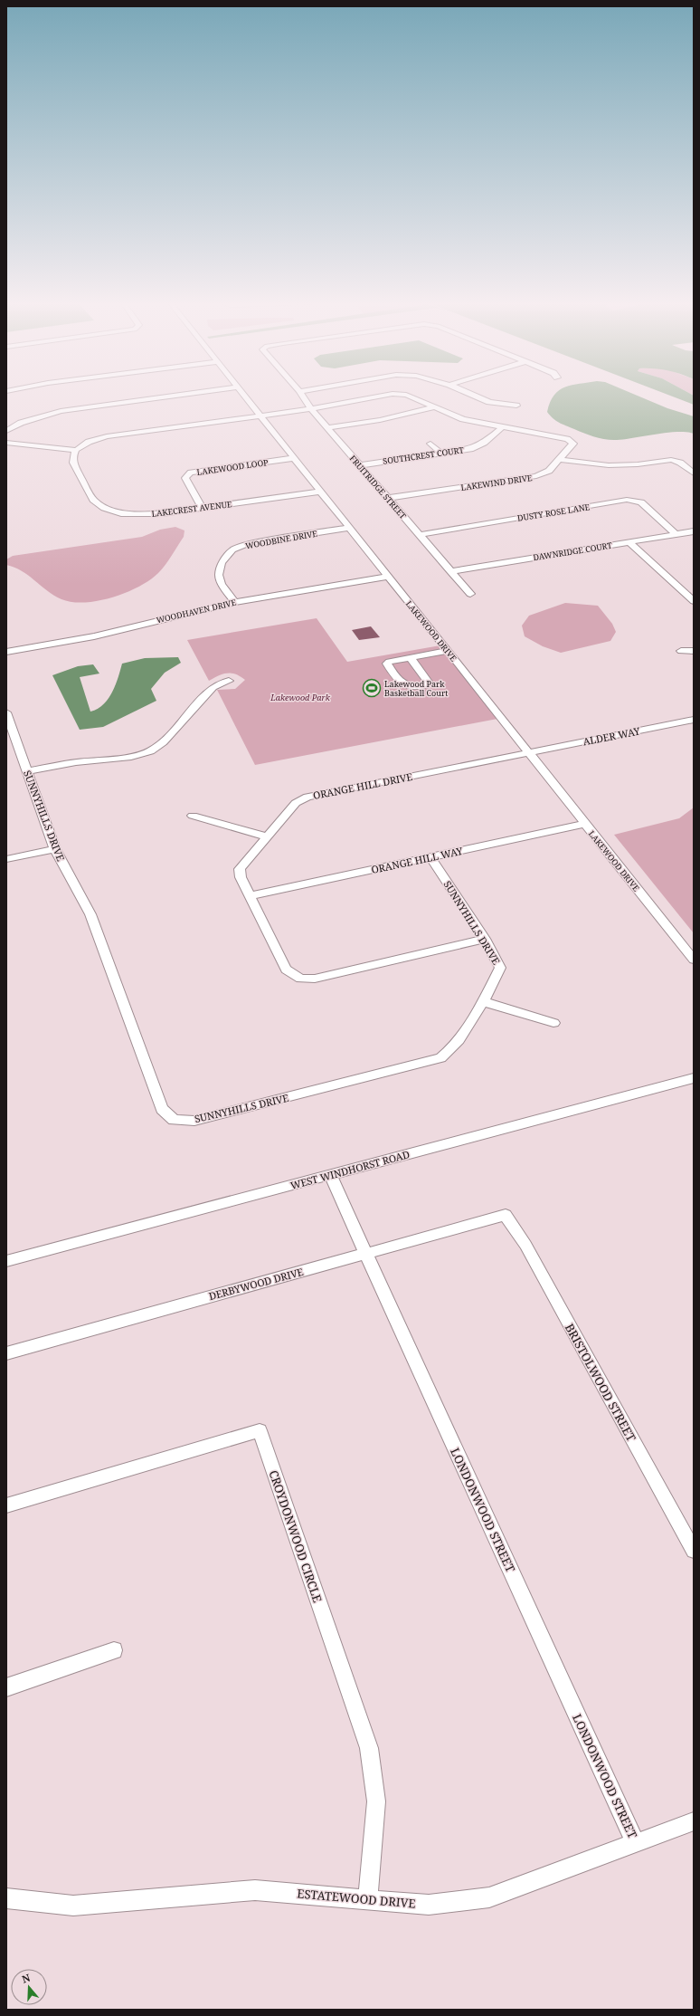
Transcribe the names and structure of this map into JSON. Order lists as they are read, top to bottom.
{
  "streets": {
    "street": [
      "SOUTHCREST COURT",
      "LAKEWOOD LOOP",
      "LAKEWIND DRIVE",
      "FRUITRIDGE STREET",
      "LAKECREST AVENUE",
      "DUSTY ROSE LANE",
      "WOODBINE DRIVE",
      "DAWNRIDGE COURT",
      "WOODHAVEN DRIVE",
      "LAKEWOOD DRIVE",
      "ALDER WAY",
      "ORANGE HILL DRIVE",
      "SUNNYHILLS DRIVE",
      "ORANGE HILL WAY",
      "WEST WINDHORST ROAD",
      "DERBYWOOD DRIVE",
      "BRISTOLWOOD STREET",
      "LONDONWOOD STREET",
      "CROYDONWOOD CIRCLE",
      "ESTATEWOOD DRIVE"
    ]
  },
  "crossings": [
    ["SOUTHCREST COURT", "LAKEWIND DRIVE"],
    ["SOUTHCREST COURT", "FRUITRIDGE STREET"],
    ["LAKEWOOD LOOP", "LAKECREST AVENUE"],
    ["LAKEWOOD LOOP", "LAKEWOOD DRIVE"],
    ["LAKEWIND DRIVE", "FRUITRIDGE STREET"],
    ["LAKEWIND DRIVE", "LAKEWOOD DRIVE"],
    ["FRUITRIDGE STREET", "DUSTY ROSE LANE"],
    ["FRUITRIDGE STREET", "DAWNRIDGE COURT"],
    ["LAKECREST AVENUE", "LAKEWOOD DRIVE"],
    ["DUSTY ROSE LANE", "DAWNRIDGE COURT"],
    ["WOODBINE DRIVE", "WOODHAVEN DRIVE"],
    ["WOODBINE DRIVE", "LAKEWOOD DRIVE"],
    ["WOODHAVEN DRIVE", "LAKEWOOD DRIVE"],
    ["LAKEWOOD DRIVE", "ALDER WAY"],
    ["LAKEWOOD DRIVE", "ORANGE HILL DRIVE"],
    ["LAKEWOOD DRIVE", "ORANGE HILL WAY"],
    ["ALDER WAY", "ORANGE HILL DRIVE"],
    ["ORANGE HILL DRIVE", "SUNNYHILLS DRIVE"],
    ["ORANGE HILL DRIVE", "ORANGE HILL WAY"],
    ["SUNNYHILLS DRIVE", "ORANGE HILL WAY"],
    ["WEST WINDHORST ROAD", "LONDONWOOD STREET"],
    ["DERBYWOOD DRIVE", "BRISTOLWOOD STREET"],
    ["DERBYWOOD DRIVE", "LONDONWOOD STREET"],
    ["LONDONWOOD STREET", "ESTATEWOOD DRIVE"],
    ["CROYDONWOOD CIRCLE", "ESTATEWOOD DRIVE"]
  ],
  "parks": ["Lakewood Park"],
  "places": {
    "sports": ["Lakewood Park Basketball Court"]
  },
  "north": "top"
}
